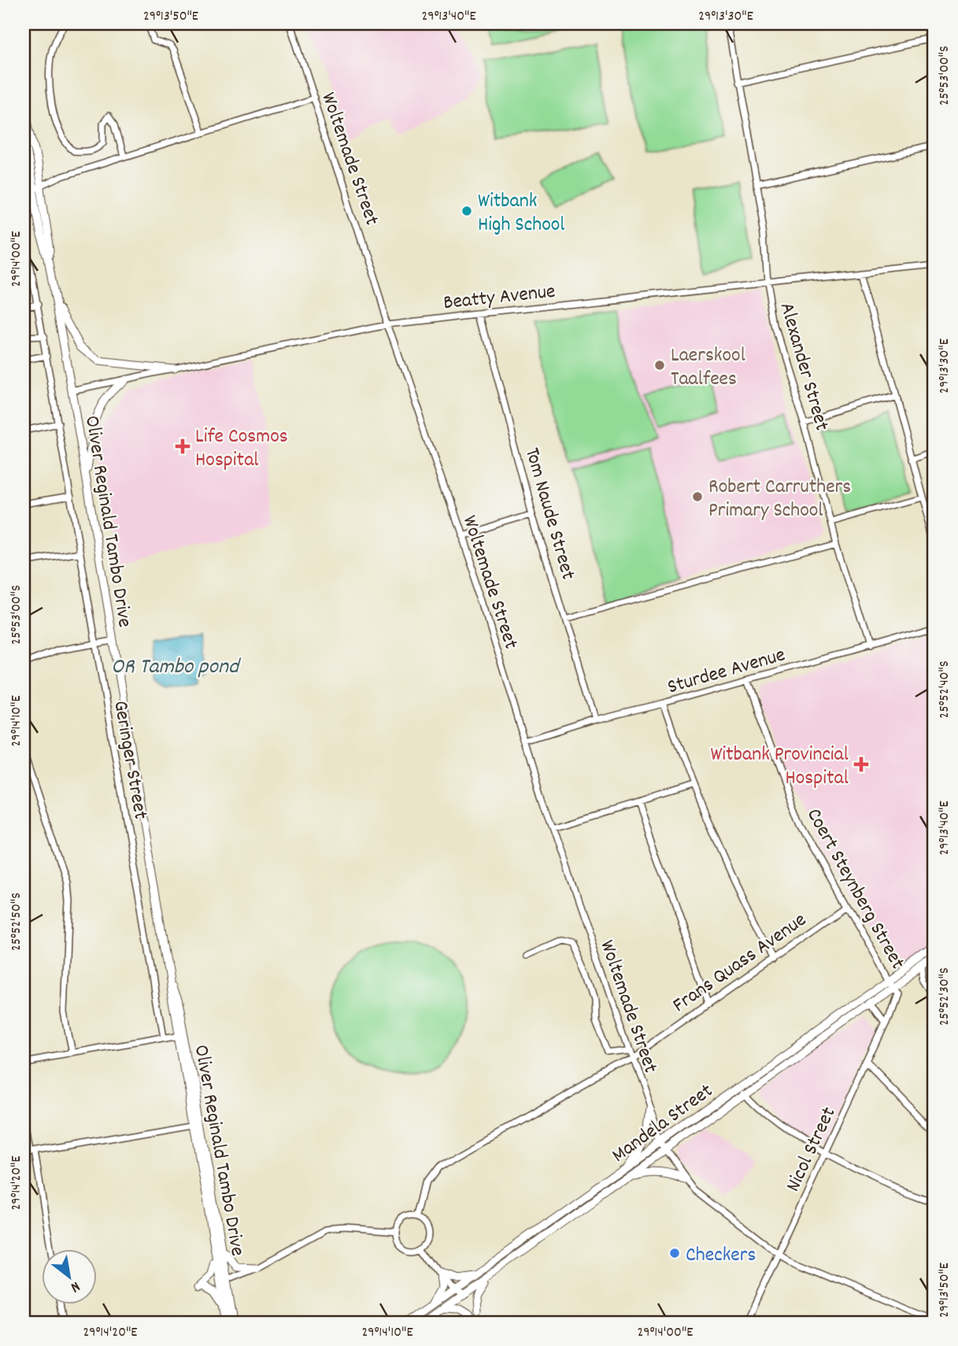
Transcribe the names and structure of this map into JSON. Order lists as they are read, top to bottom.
{
  "streets": {
    "main road": ["Oliver Reginald Tambo Drive", "Mandela Street"],
    "street": [
      "Woltemade Street",
      "Beatty Avenue",
      "Alexander Street",
      "Tom Naude Street",
      "Sturdee Avenue",
      "Geringer Street",
      "Coert Steynberg Street",
      "Frans Quass Avenue",
      "Nicol Street"
    ]
  },
  "crossings": [
    ["Woltemade Street", "Beatty Avenue"],
    ["Woltemade Street", "Sturdee Avenue"],
    ["Woltemade Street", "Frans Quass Avenue"],
    ["Woltemade Street", "Mandela Street"],
    ["Woltemade Street", "Nicol Street"],
    ["Beatty Avenue", "Alexander Street"],
    ["Beatty Avenue", "Tom Naude Street"],
    ["Beatty Avenue", "Oliver Reginald Tambo Drive"],
    ["Alexander Street", "Sturdee Avenue"],
    ["Tom Naude Street", "Sturdee Avenue"],
    ["Sturdee Avenue", "Coert Steynberg Street"],
    ["Coert Steynberg Street", "Frans Quass Avenue"],
    ["Coert Steynberg Street", "Mandela Street"],
    ["Coert Steynberg Street", "Nicol Street"],
    ["Mandela Street", "Nicol Street"]
  ],
  "water": ["OR Tambo pond"],
  "places": {
    "other": [
      "Witbank High School",
      "Laerskool Taalfees",
      "Robert Carruthers Primary School",
      "Checkers"
    ],
    "health": ["Life Cosmos Hospital", "Witbank Provincial Hospital"]
  },
  "north": "bottom right",
  "coordinates": [
    "29°13'50\"E",
    "29°13'40\"E",
    "29°13'30\"E",
    "25°53'00\"S",
    "29°14'00\"E",
    "25°52'40\"S",
    "29°14'10\"E",
    "25°52'50\"S",
    "25°52'30\"S",
    "29°14'20\"E"
  ]
}
